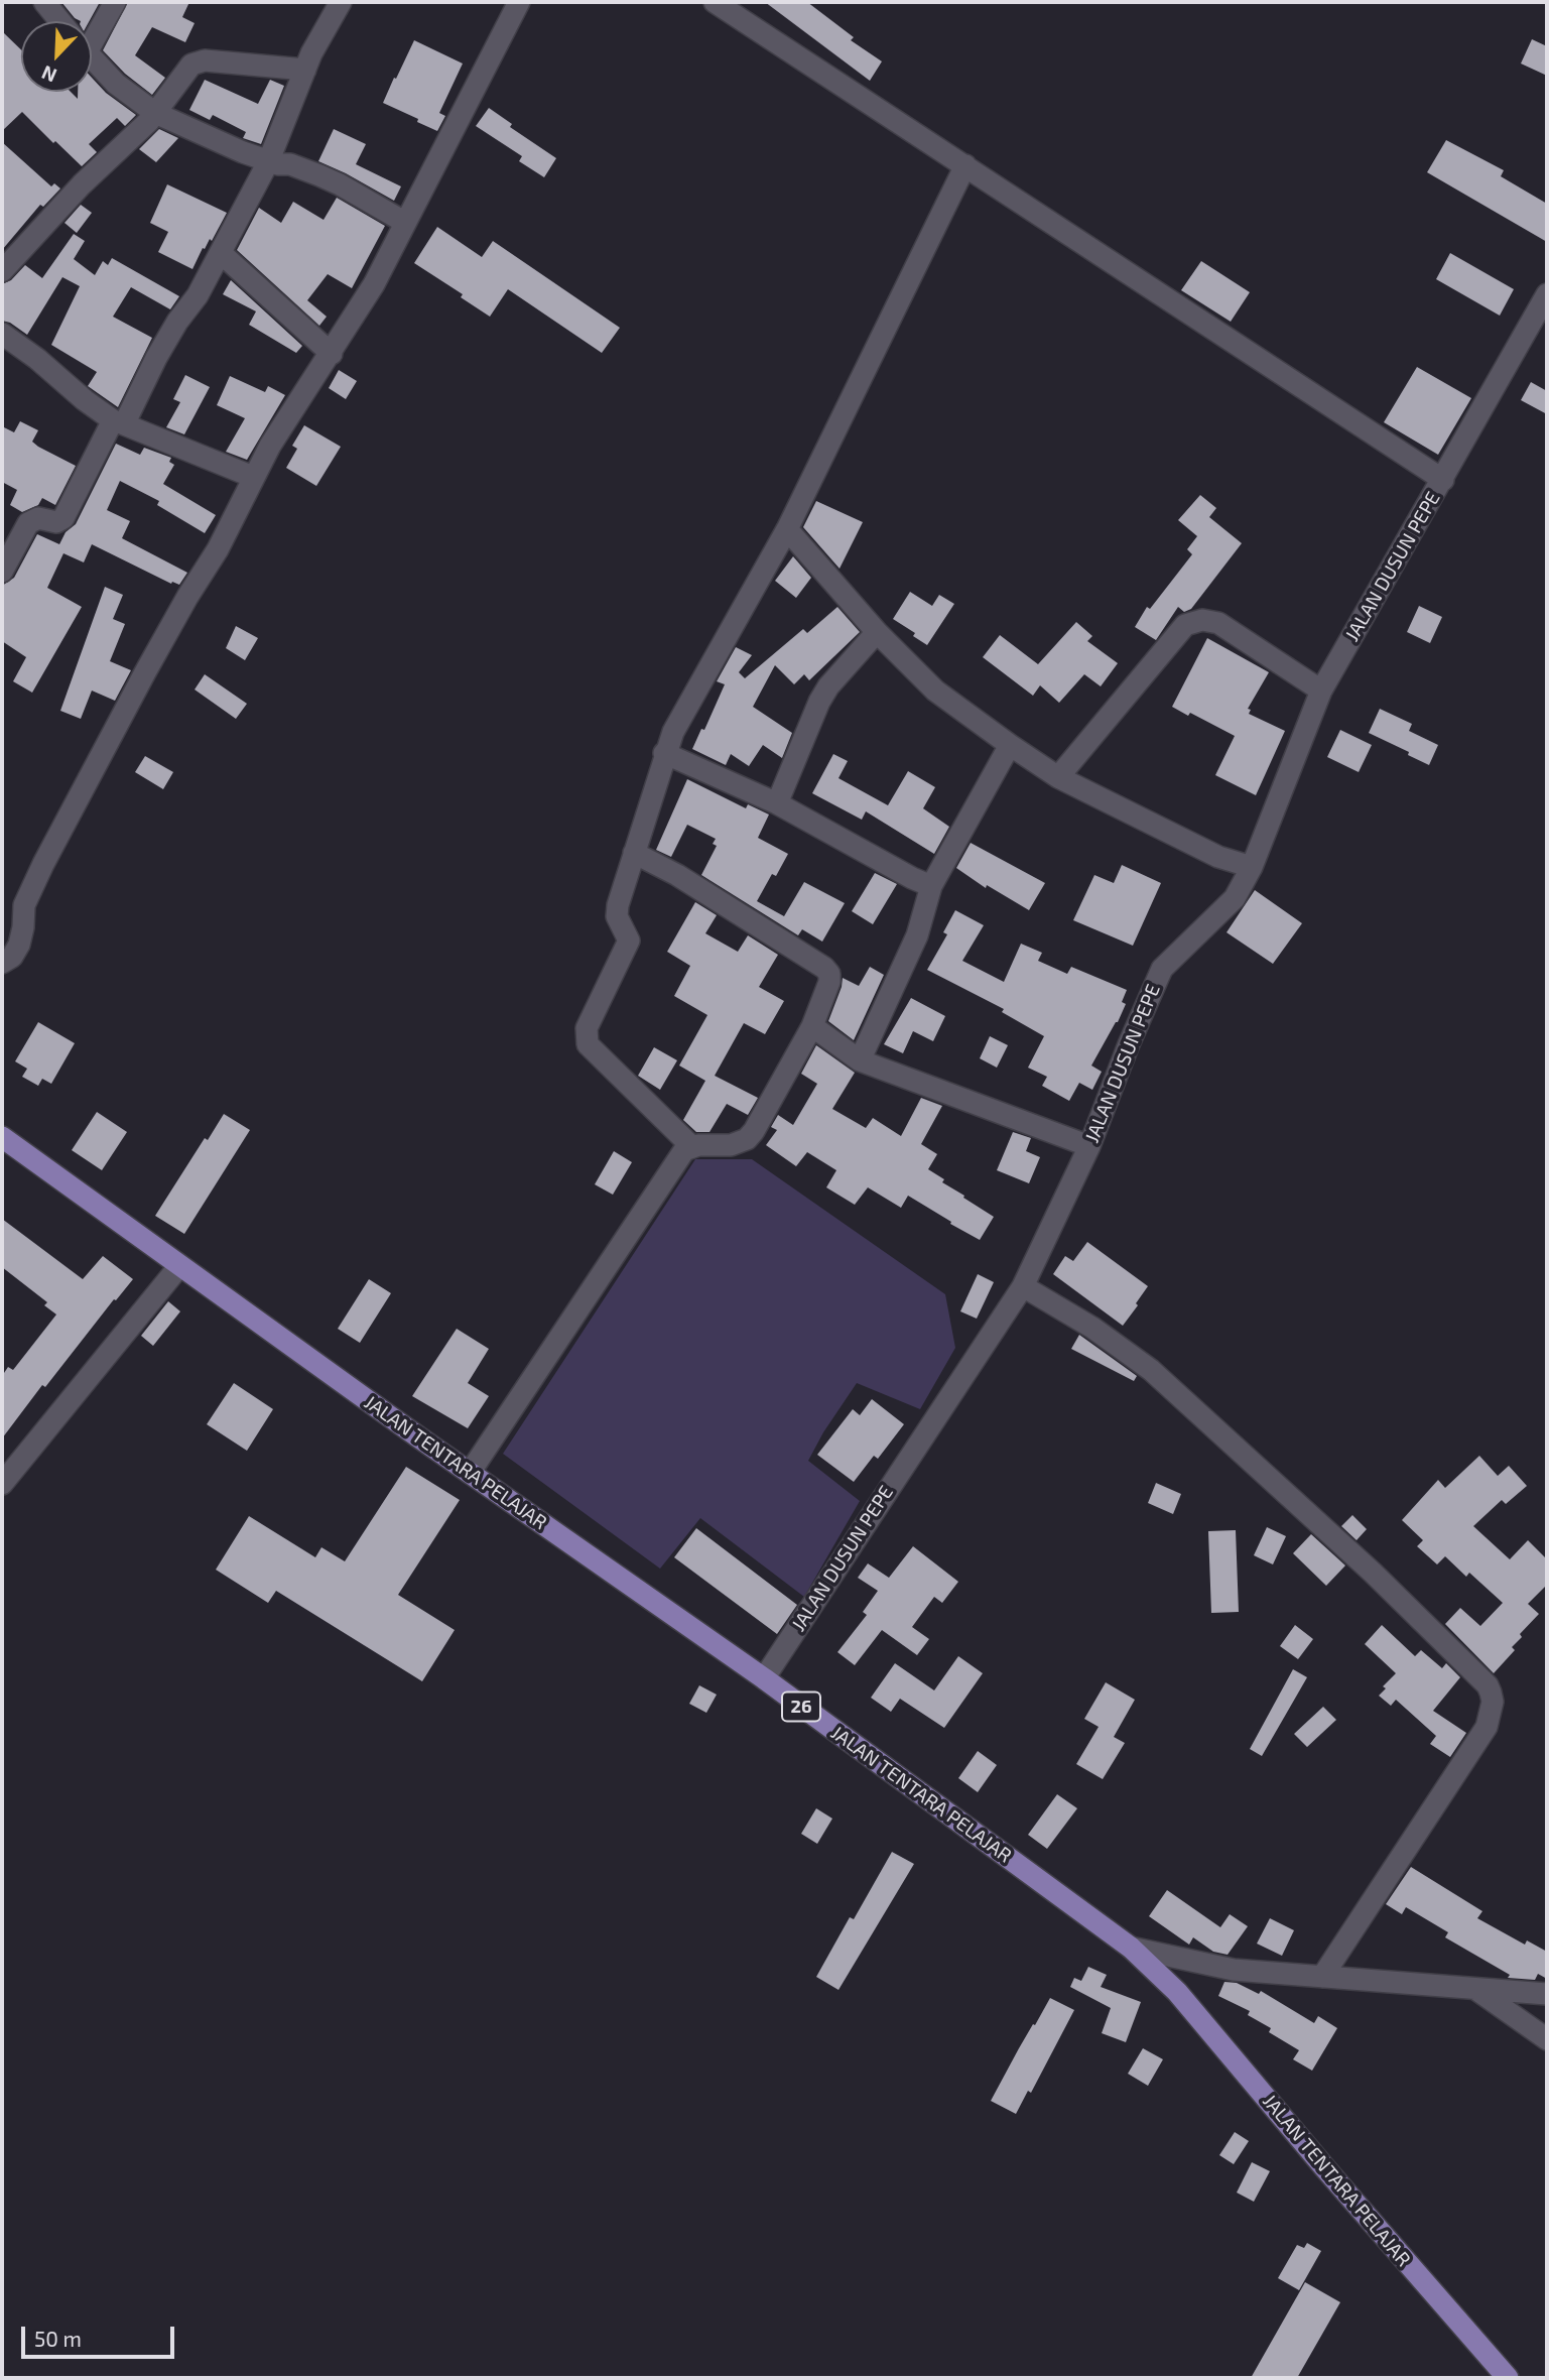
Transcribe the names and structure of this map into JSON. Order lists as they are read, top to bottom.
{
  "streets": {
    "main road": ["JALAN TENTARA PELAJAR", "26"],
    "street": ["JALAN DUSUN PEPE"]
  },
  "crossings": [
    ["JALAN DUSUN PEPE", "JALAN TENTARA PELAJAR"]
  ],
  "scale_bar": "50 m",
  "north": "bottom left"
}
